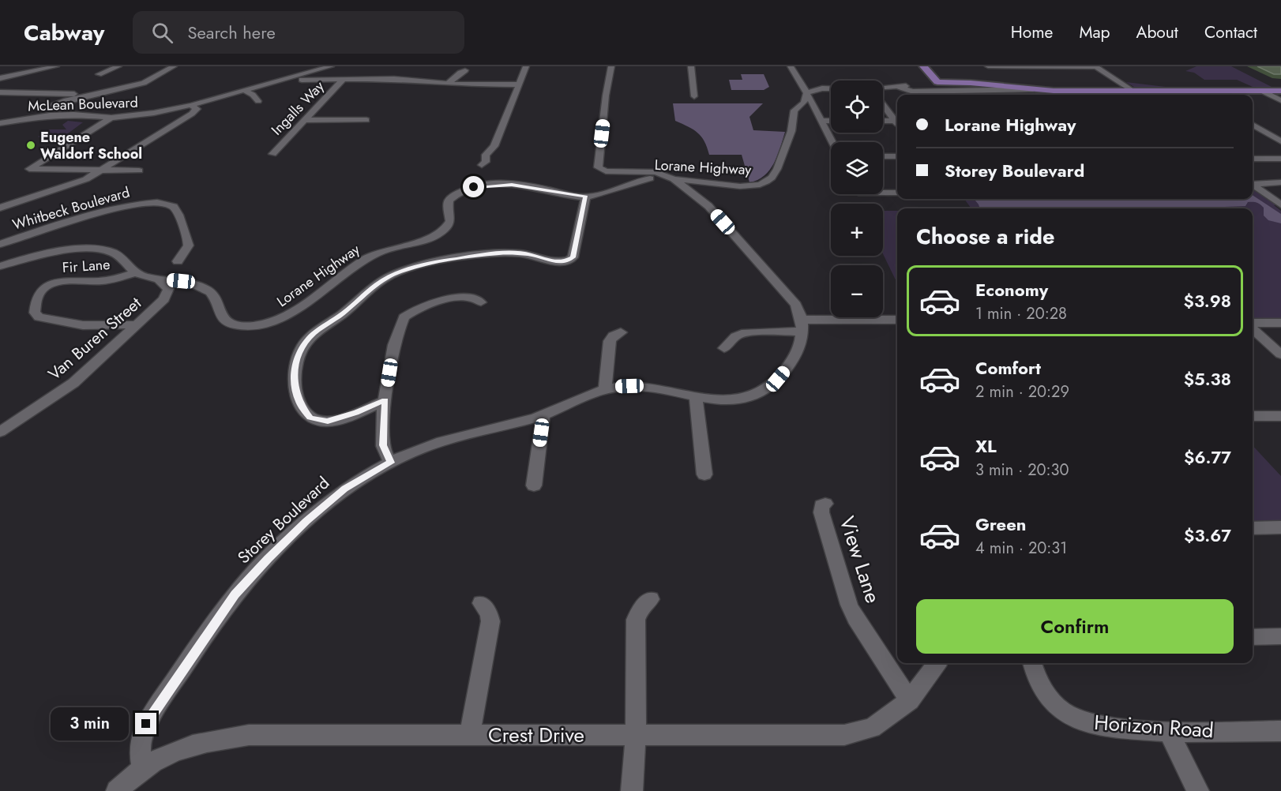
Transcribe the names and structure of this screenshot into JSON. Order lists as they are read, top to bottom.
{
  "streets": {
    "street": [
      "McLean Boulevard",
      "Ingalls Way",
      "Lorane Highway",
      "Whitbeck Boulevard",
      "Fir Lane",
      "Van Buren Street",
      "Storey Boulevard",
      "View Lane",
      "Horizon Road",
      "Crest Drive"
    ]
  },
  "crossings": [
    ["McLean Boulevard", "Ingalls Way"],
    ["Lorane Highway", "Fir Lane"],
    ["Lorane Highway", "Van Buren Street"],
    ["Fir Lane", "Van Buren Street"],
    ["Storey Boulevard", "Crest Drive"],
    ["View Lane", "Crest Drive"]
  ],
  "places": ["Eugene Waldorf School"],
  "page": {
    "header": "Cabway",
    "search": "Search here",
    "nav": [
      "Home",
      "Map",
      "About",
      "Contact"
    ],
    "map_buttons": ["+", "−"],
    "banner": ["Lorane Highway", "Storey Boulevard"],
    "heading": "Choose a ride",
    "list": [
      {
        "name": "Economy",
        "note": "1 min · 20:28",
        "value": "$3.98"
      },
      {
        "name": "Comfort",
        "note": "2 min · 20:29",
        "value": "$5.38"
      },
      {
        "name": "XL",
        "note": "3 min · 20:30",
        "value": "$6.77"
      },
      {
        "name": "Green",
        "note": "4 min · 20:31",
        "value": "$3.67"
      }
    ],
    "buttons": "Confirm",
    "bubble": "3 min"
  }
}
